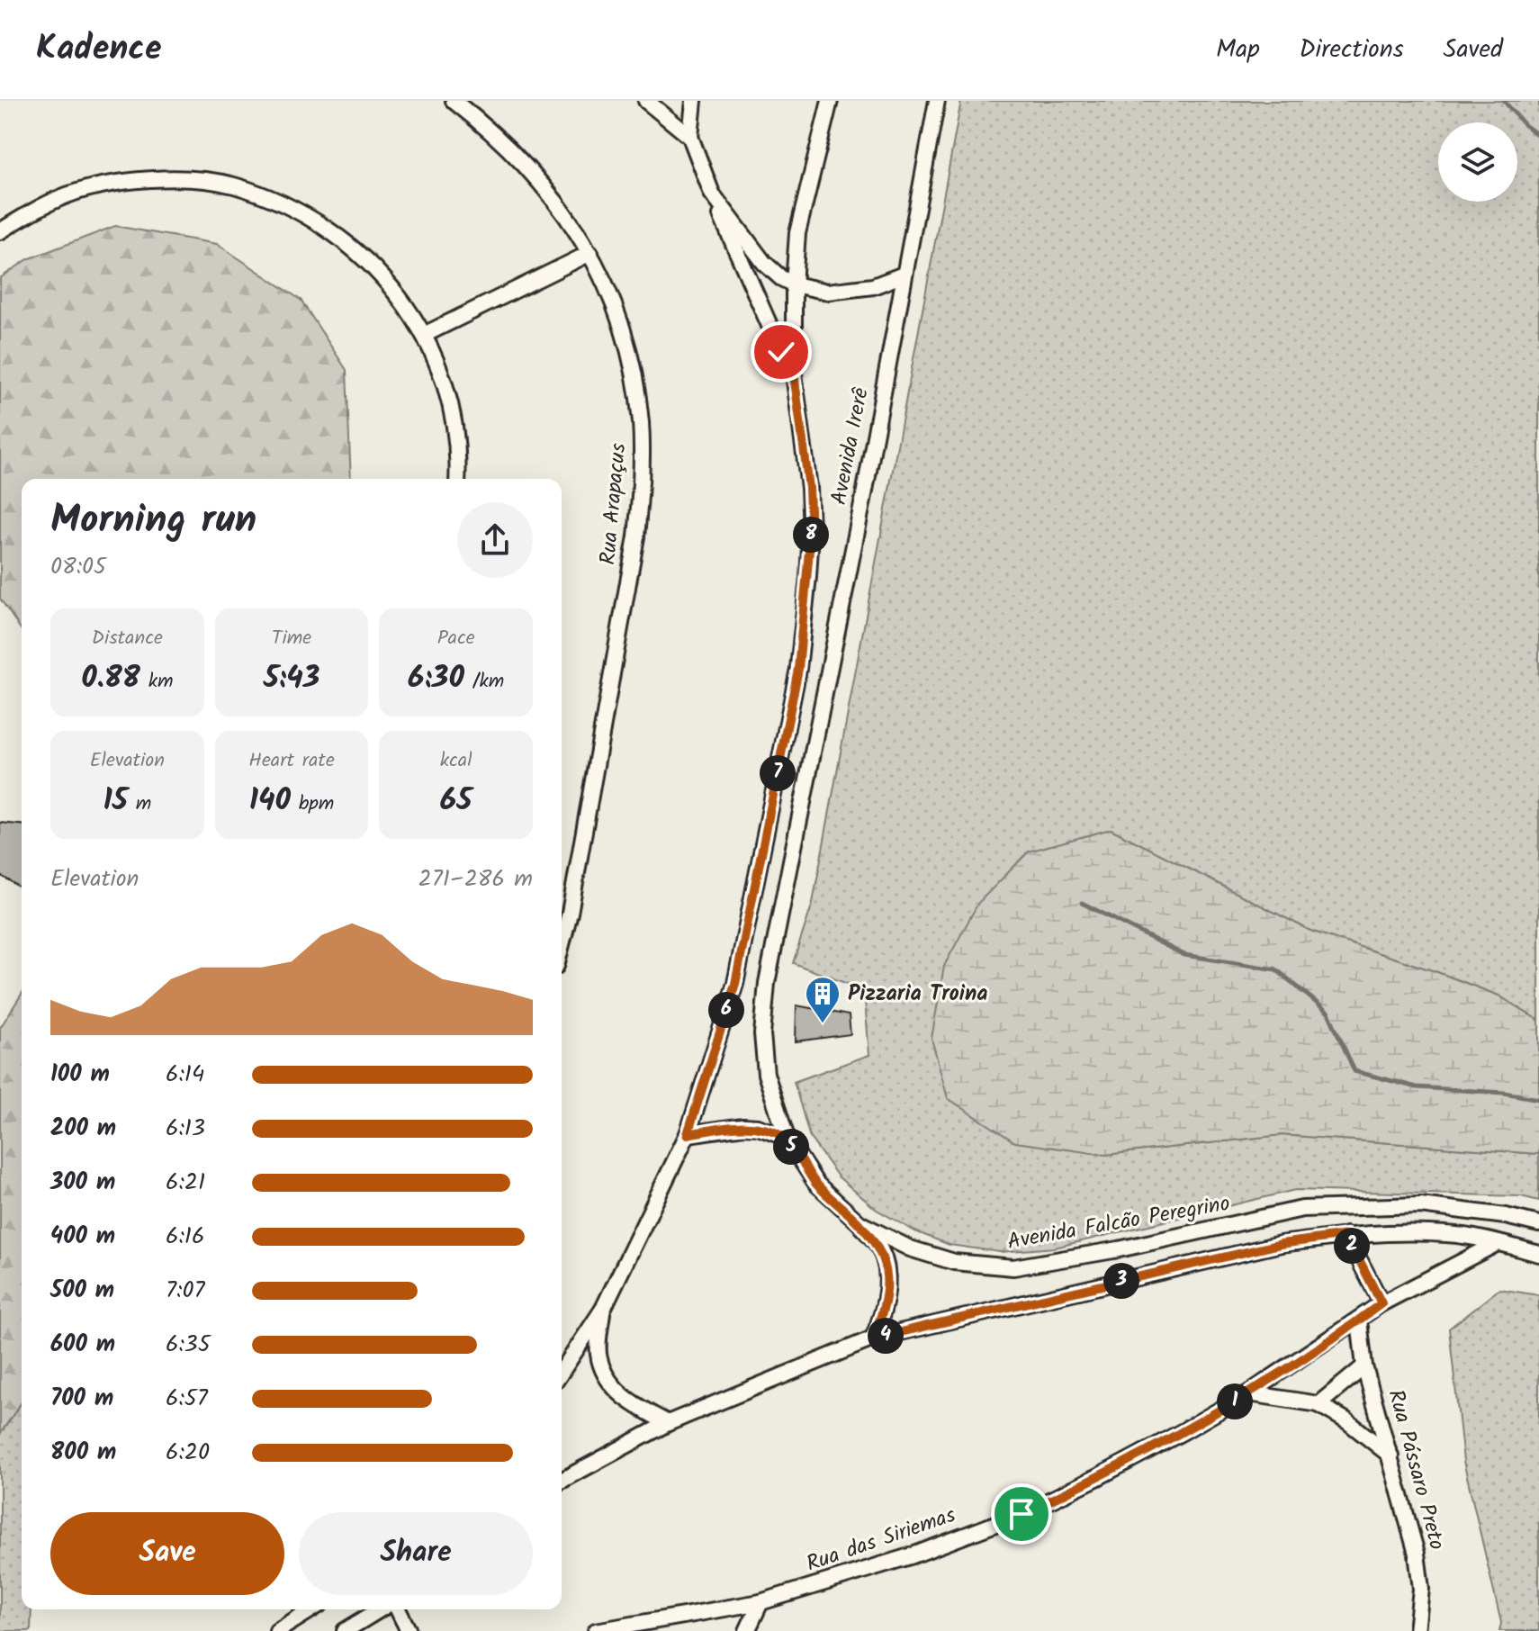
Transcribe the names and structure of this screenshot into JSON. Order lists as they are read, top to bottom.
{
  "streets": {
    "street": [
      "Avenida Irerê",
      "Rua Arapaçus",
      "Avenida Falcão Peregrino",
      "Rua Pássaro Preto",
      "Rua das Siriemas"
    ]
  },
  "crossings": [
    ["Avenida Irerê", "Avenida Falcão Peregrino"],
    ["Rua Pássaro Preto", "Rua das Siriemas"]
  ],
  "places": {
    "building": ["Pizzaria Troina"]
  },
  "page": {
    "header": "Kadence",
    "nav": ["Map", "Directions", "Saved"],
    "heading": ["Morning run", "08:05"],
    "pins": [
      "8",
      "7",
      "6",
      "5",
      "2",
      "3",
      "4",
      "1"
    ],
    "stats": [
      ["Distance", "0.88 km"],
      ["Time", "5:43"],
      ["Pace", "6:30 /km"],
      ["Elevation", "15 m"],
      ["Heart rate", "140 bpm"],
      ["kcal", "65"]
    ],
    "chart": ["Elevation", "271–286 m"],
    "list": [
      {
        "name": "100 m",
        "note": "6:14"
      },
      {
        "name": "200 m",
        "note": "6:13"
      },
      {
        "name": "300 m",
        "note": "6:21"
      },
      {
        "name": "400 m",
        "note": "6:16"
      },
      {
        "name": "500 m",
        "note": "7:07"
      },
      {
        "name": "600 m",
        "note": "6:35"
      },
      {
        "name": "700 m",
        "note": "6:57"
      },
      {
        "name": "800 m",
        "note": "6:20"
      }
    ],
    "buttons": ["Save", "Share"]
  }
}
